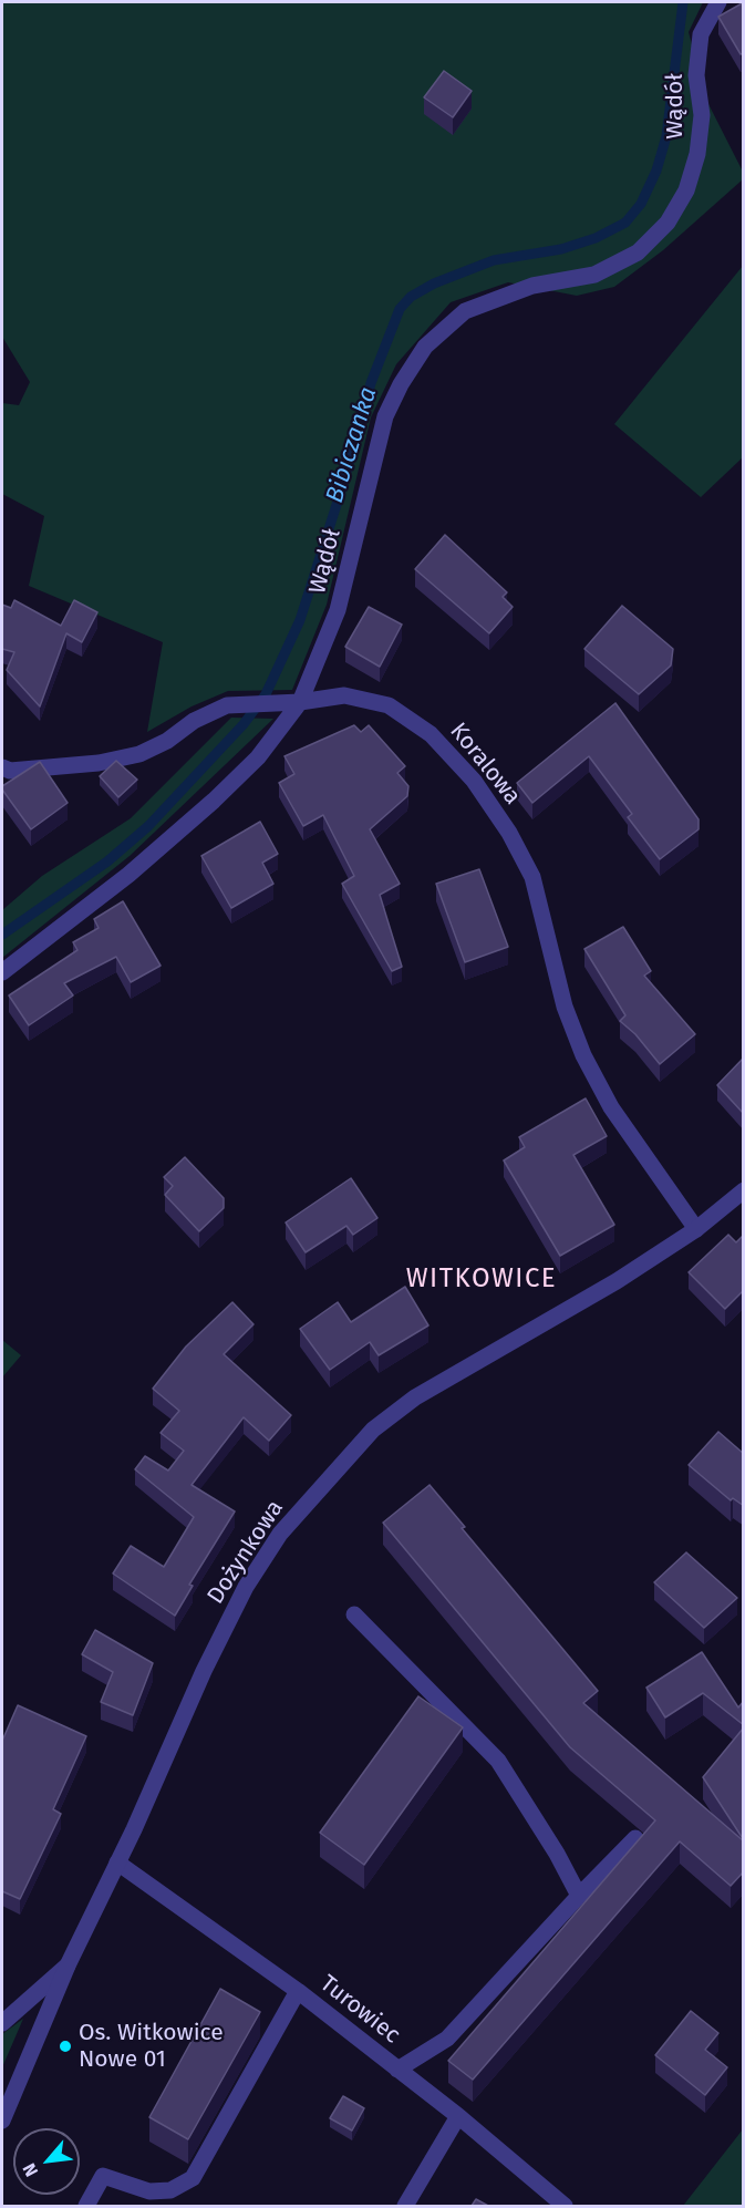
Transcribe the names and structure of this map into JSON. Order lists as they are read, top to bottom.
{
  "streets": {
    "street": [
      "Wądół",
      "Koralowa",
      "Dożynkowa",
      "Turowiec"
    ]
  },
  "crossings": [
    ["Wądół", "Koralowa"],
    ["Koralowa", "Dożynkowa"],
    ["Dożynkowa", "Turowiec"]
  ],
  "districts": ["WITKOWICE"],
  "water": ["Bibiczanka"],
  "places": ["Os. Witkowice Nowe 01"],
  "north": "bottom left"
}
